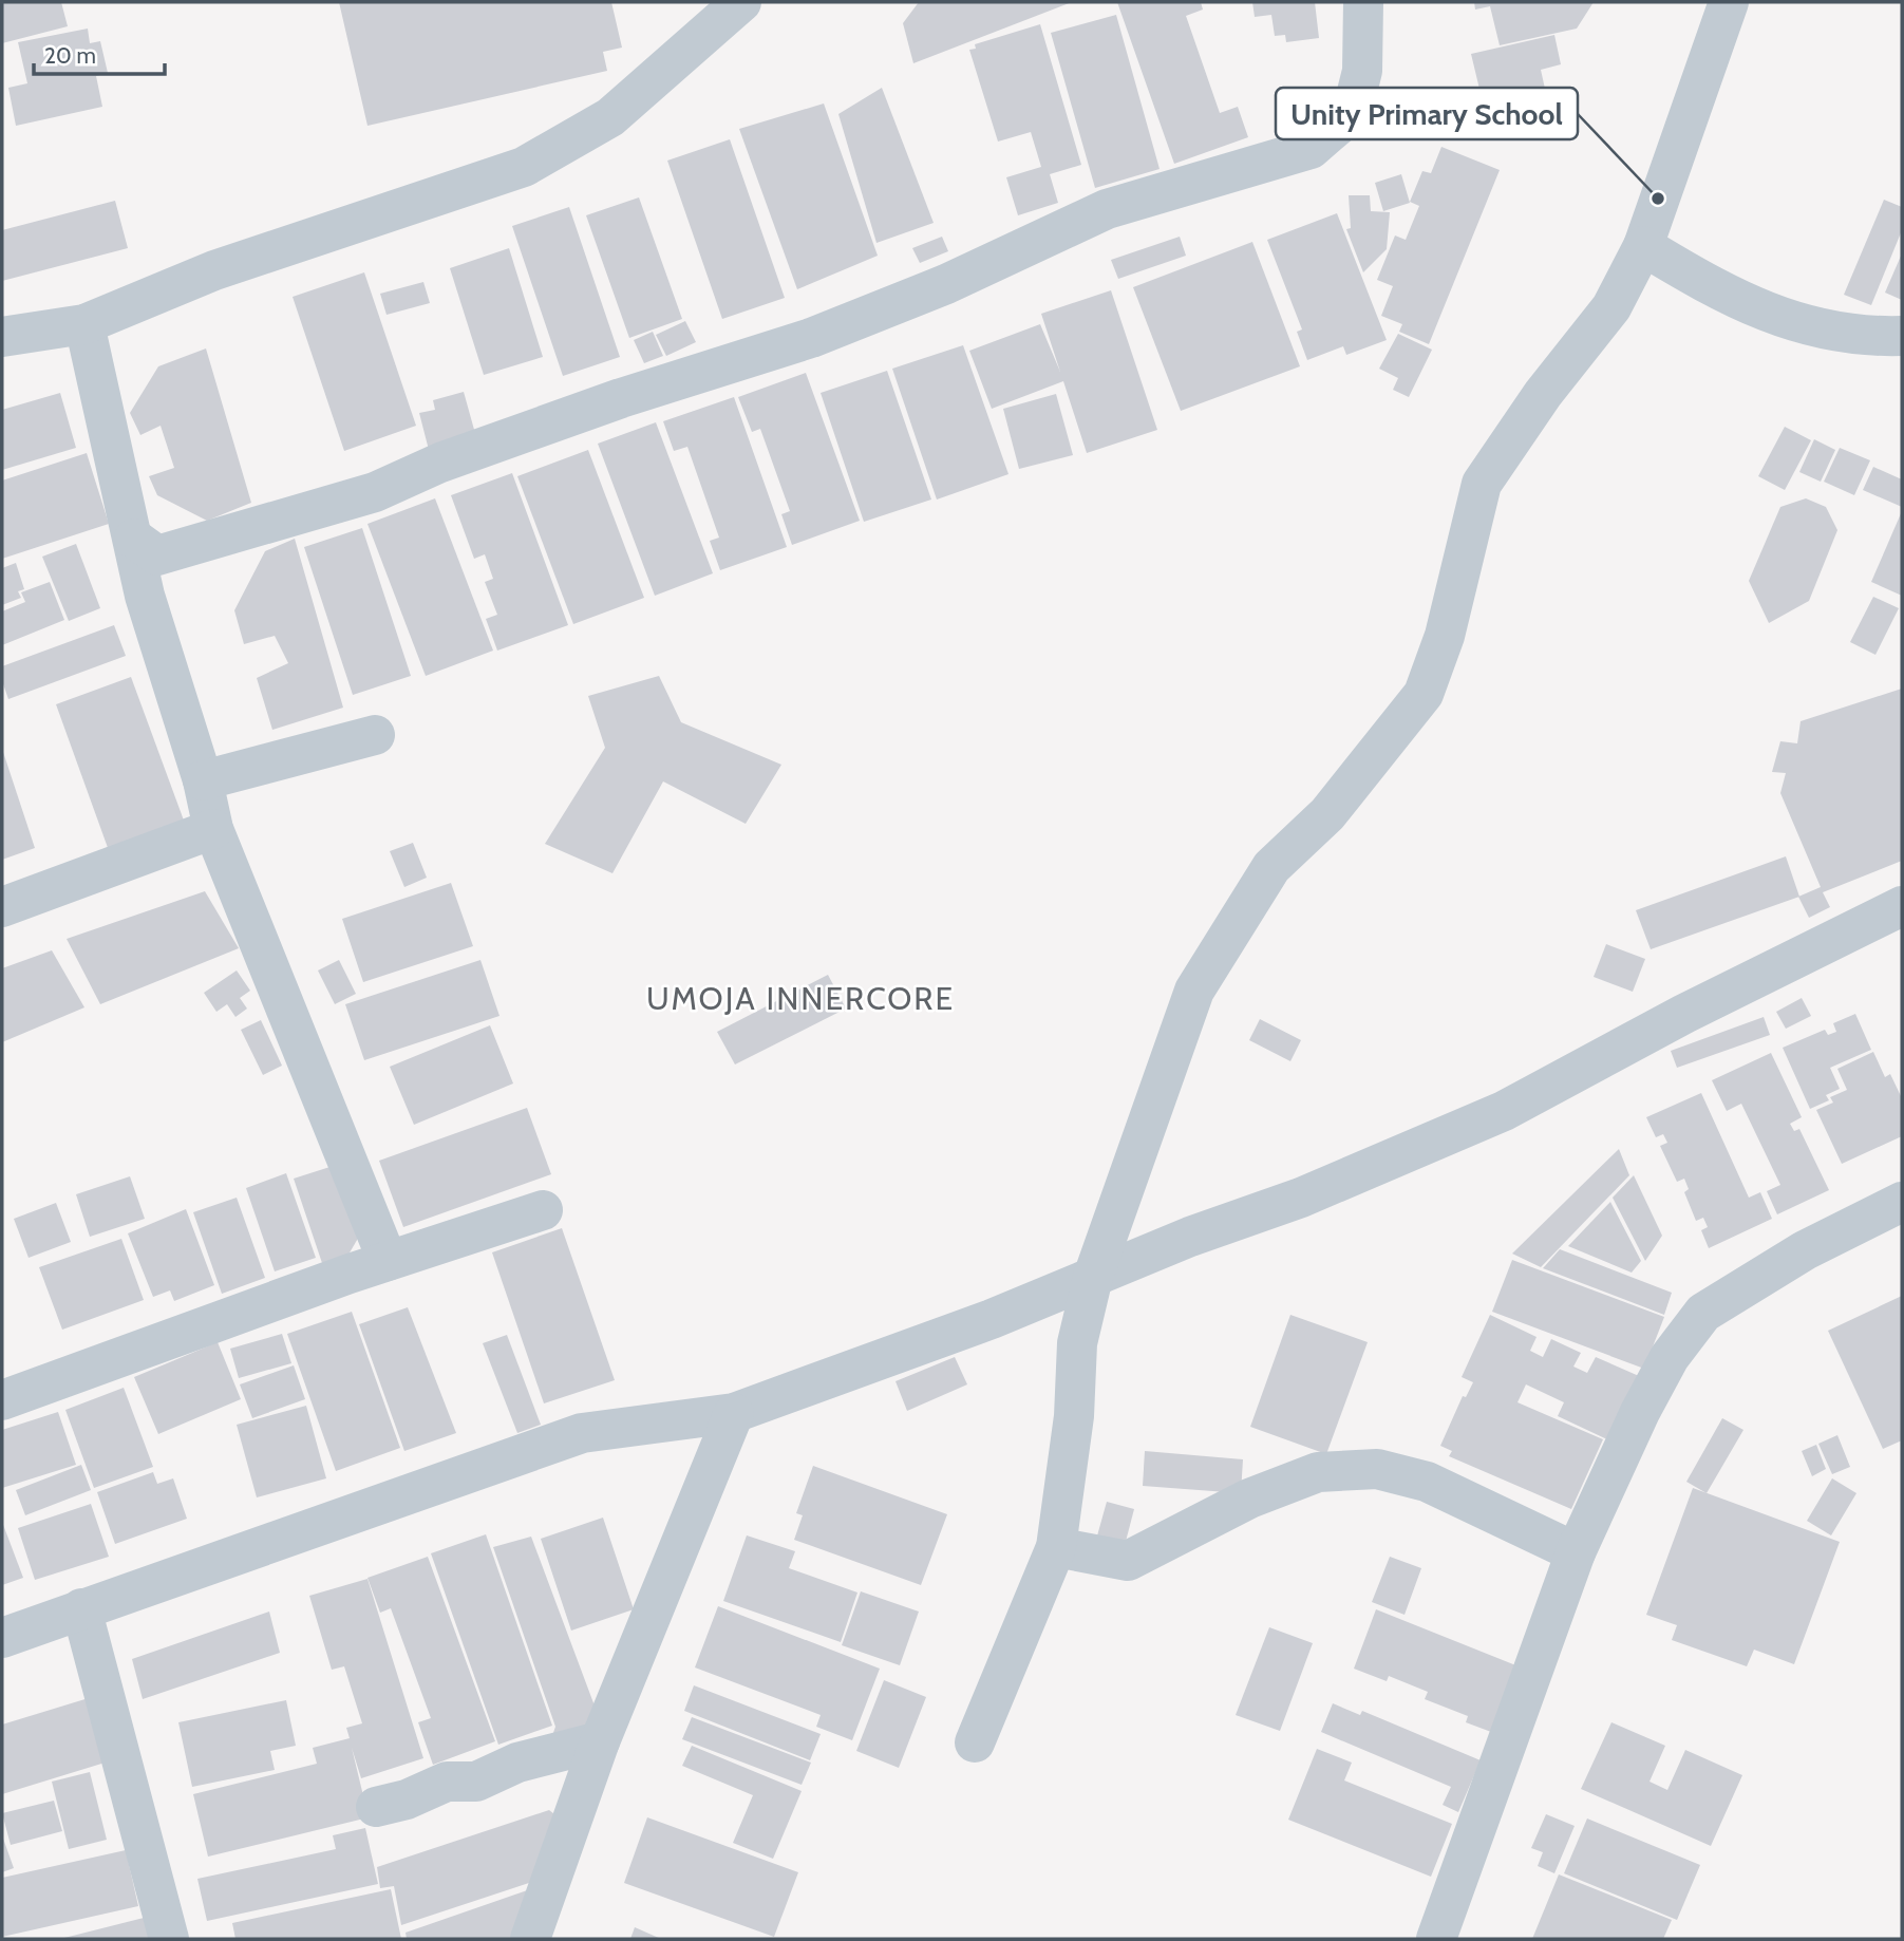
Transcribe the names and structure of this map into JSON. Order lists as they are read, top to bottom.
{
  "districts": ["UMOJA INNERCORE"],
  "places": ["Unity Primary School"],
  "scale_bar": "20 m"
}
